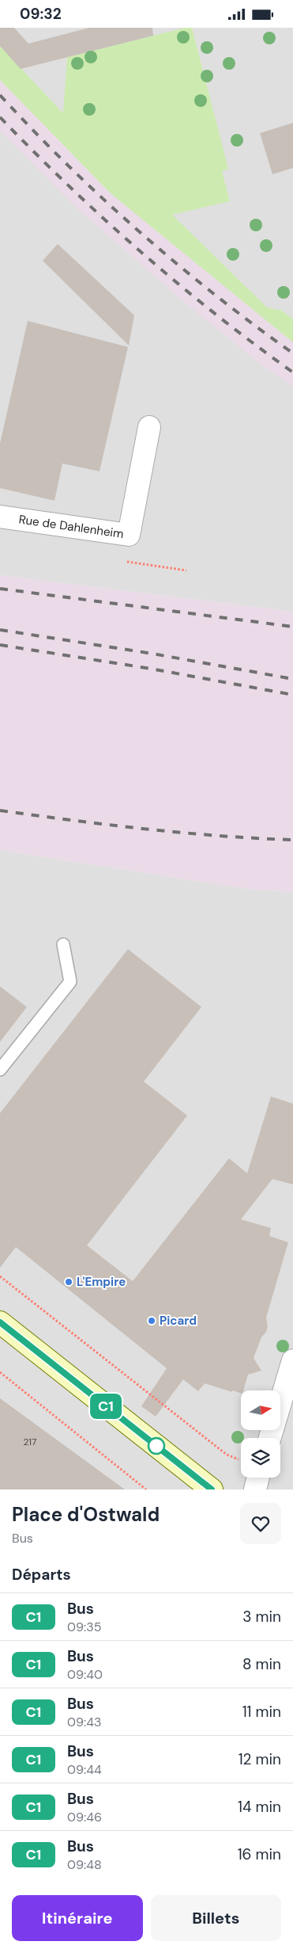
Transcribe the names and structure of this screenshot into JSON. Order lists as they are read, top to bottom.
{
  "streets": {
    "street": ["Rue de Dahlenheim"]
  },
  "places": ["L'Empire", "Picard"],
  "lines": ["bus line C1"],
  "house_numbers": ["217"],
  "north": "right",
  "page": {
    "status": "09:32",
    "on_map": "C1",
    "heading": [
      ["Place d'Ostwald", "Bus"],
      "Départs"
    ],
    "list": [
      {
        "mark": "C1",
        "name": "Bus",
        "note": "09:35",
        "value": "3 min"
      },
      {
        "mark": "C1",
        "name": "Bus",
        "note": "09:40",
        "value": "8 min"
      },
      {
        "mark": "C1",
        "name": "Bus",
        "note": "09:43",
        "value": "11 min"
      },
      {
        "mark": "C1",
        "name": "Bus",
        "note": "09:44",
        "value": "12 min"
      },
      {
        "mark": "C1",
        "name": "Bus",
        "note": "09:46",
        "value": "14 min"
      },
      {
        "mark": "C1",
        "name": "Bus",
        "note": "09:48",
        "value": "16 min"
      }
    ],
    "buttons": ["Itinéraire", "Billets"]
  }
}
